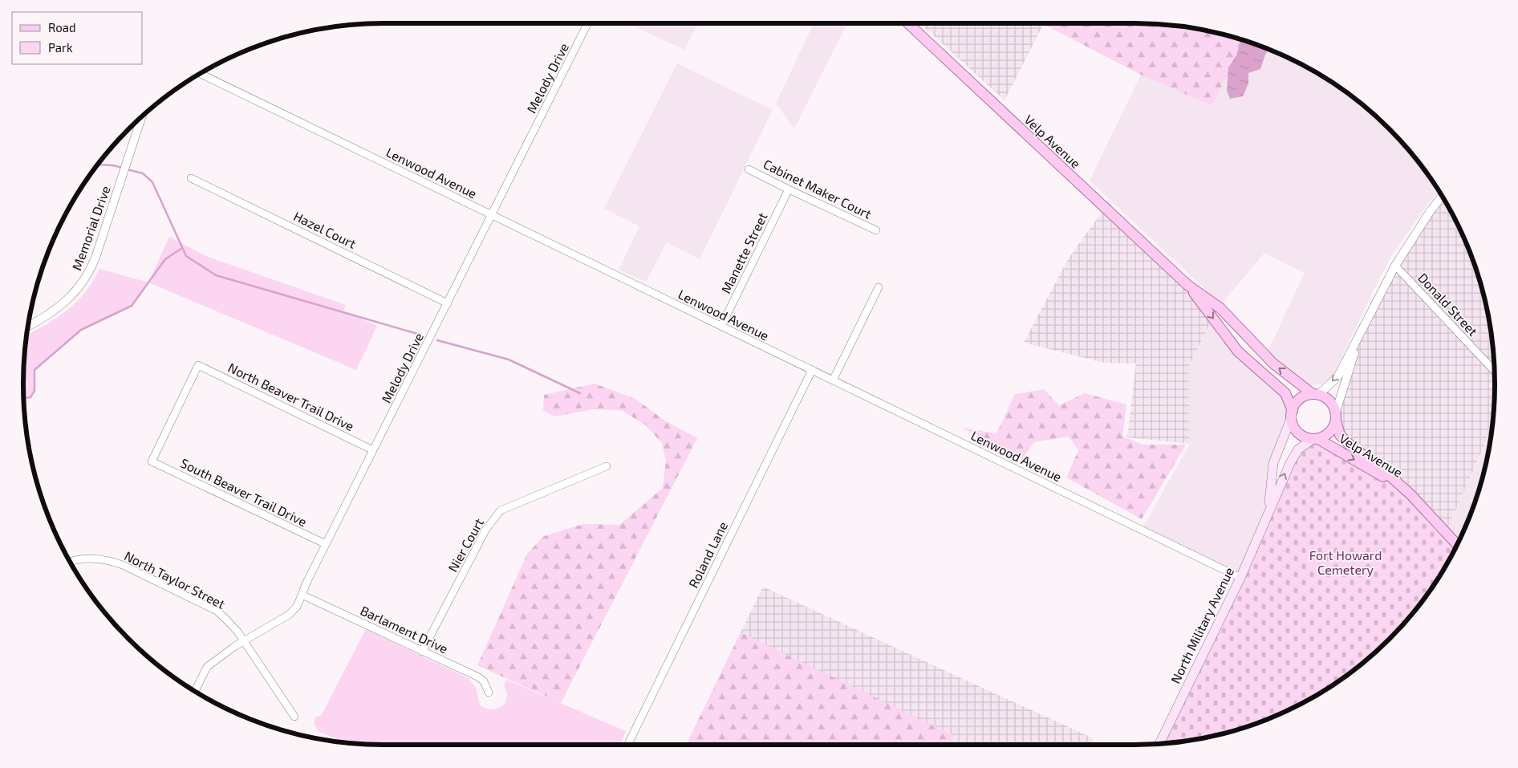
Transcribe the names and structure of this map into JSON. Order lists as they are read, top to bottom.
{
  "streets": {
    "main road": ["Velp Avenue", "North Military Avenue"],
    "street": [
      "Melody Drive",
      "Lenwood Avenue",
      "Cabinet Maker Court",
      "Memorial Drive",
      "Hazel Court",
      "Manette Street",
      "Donald Street",
      "North Beaver Trail Drive",
      "South Beaver Trail Drive",
      "Nier Court",
      "Roland Lane",
      "North Taylor Street",
      "Barlament Drive"
    ]
  },
  "crossings": [
    ["Melody Drive", "Lenwood Avenue"],
    ["Melody Drive", "Hazel Court"],
    ["Melody Drive", "North Beaver Trail Drive"],
    ["Melody Drive", "South Beaver Trail Drive"],
    ["Melody Drive", "North Taylor Street"],
    ["Melody Drive", "Barlament Drive"],
    ["Velp Avenue", "North Military Avenue"],
    ["Lenwood Avenue", "Manette Street"],
    ["Lenwood Avenue", "Roland Lane"],
    ["Lenwood Avenue", "North Military Avenue"],
    ["Cabinet Maker Court", "Manette Street"],
    ["North Beaver Trail Drive", "South Beaver Trail Drive"],
    ["Nier Court", "Barlament Drive"]
  ],
  "parks": ["Fort Howard Cemetery"],
  "legend": ["Road", "Park"]
}
